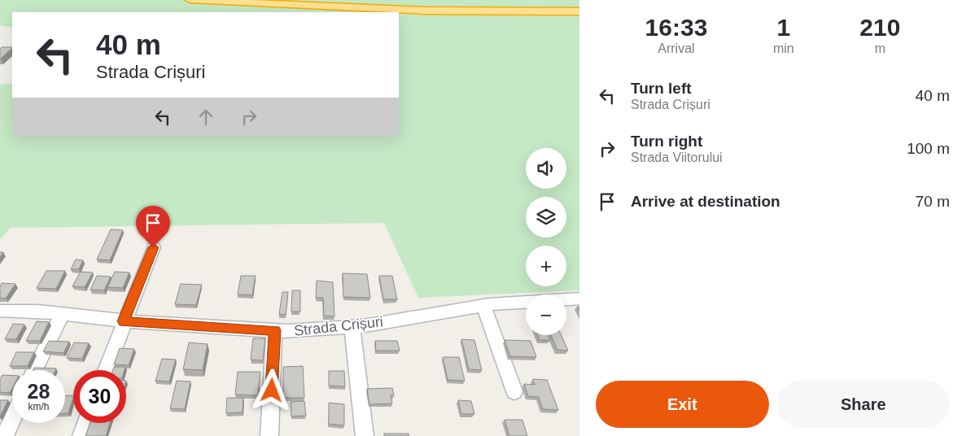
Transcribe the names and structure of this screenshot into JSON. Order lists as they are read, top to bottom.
{
  "streets": {
    "street": ["Strada Crișuri"]
  },
  "page": {
    "eta": [
      "16:33",
      "Arrival",
      "1",
      "min",
      "210",
      "m"
    ],
    "turn": ["40 m", "Strada Crișuri"],
    "list": [
      {
        "name": "Turn left",
        "note": "Strada Crișuri",
        "value": "40 m"
      },
      {
        "name": "Turn right",
        "note": "Strada Viitorului",
        "value": "100 m"
      },
      {
        "name": "Arrive at destination",
        "value": "70 m"
      }
    ],
    "map_buttons": ["+", "−"],
    "speed": "28 km/h",
    "limit": "30",
    "buttons": ["Exit", "Share"]
  }
}
